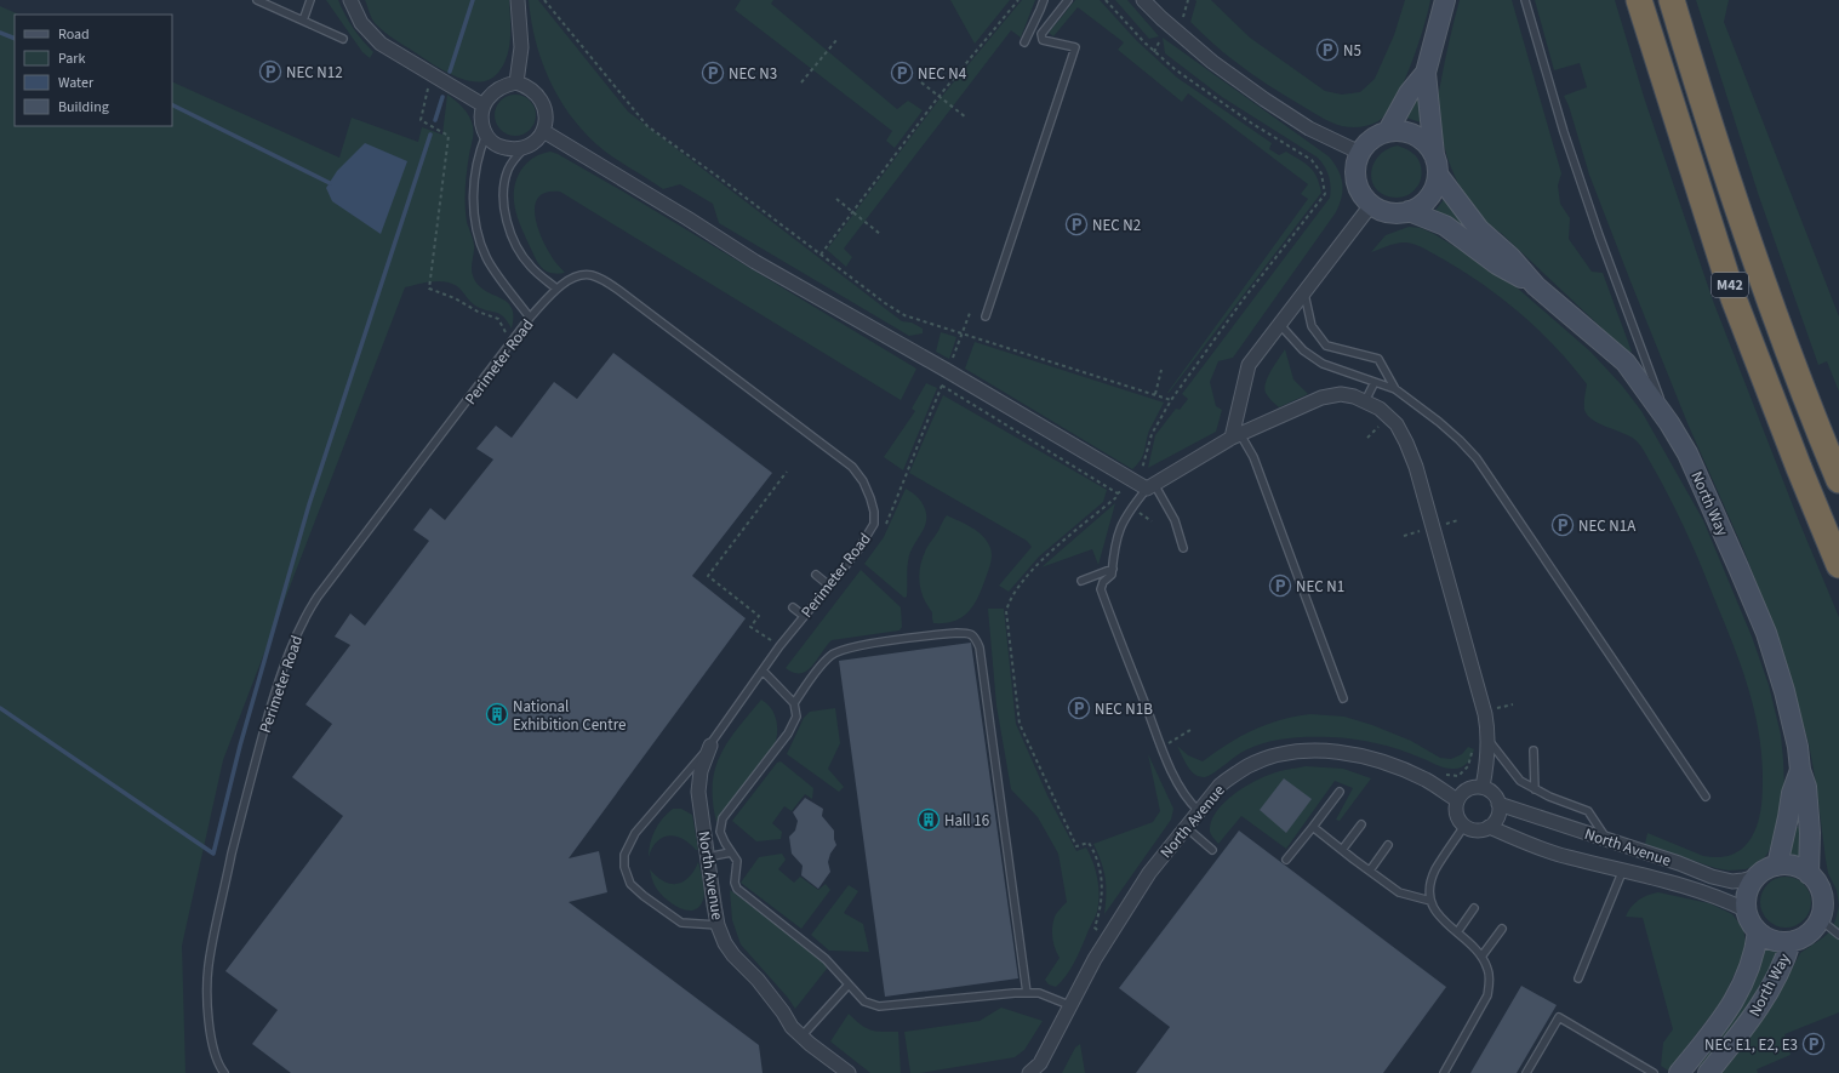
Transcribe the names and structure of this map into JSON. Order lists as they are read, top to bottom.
{
  "streets": {
    "highway": ["M42"],
    "street": ["North Way", "North Avenue"],
    "lane": ["Perimeter Road"]
  },
  "crossings": [
    ["Perimeter Road", "North Avenue"],
    ["North Way", "North Avenue"]
  ],
  "places": {
    "parking": [
      "N5",
      "NEC N12",
      "NEC N3",
      "NEC N4",
      "NEC N2",
      "NEC N1A",
      "NEC N1",
      "NEC N1B",
      "NEC E1, E2, E3"
    ],
    "building": ["National Exhibition Centre", "Hall 16"]
  },
  "legend": [
    "Road",
    "Park",
    "Water",
    "Building"
  ]
}
